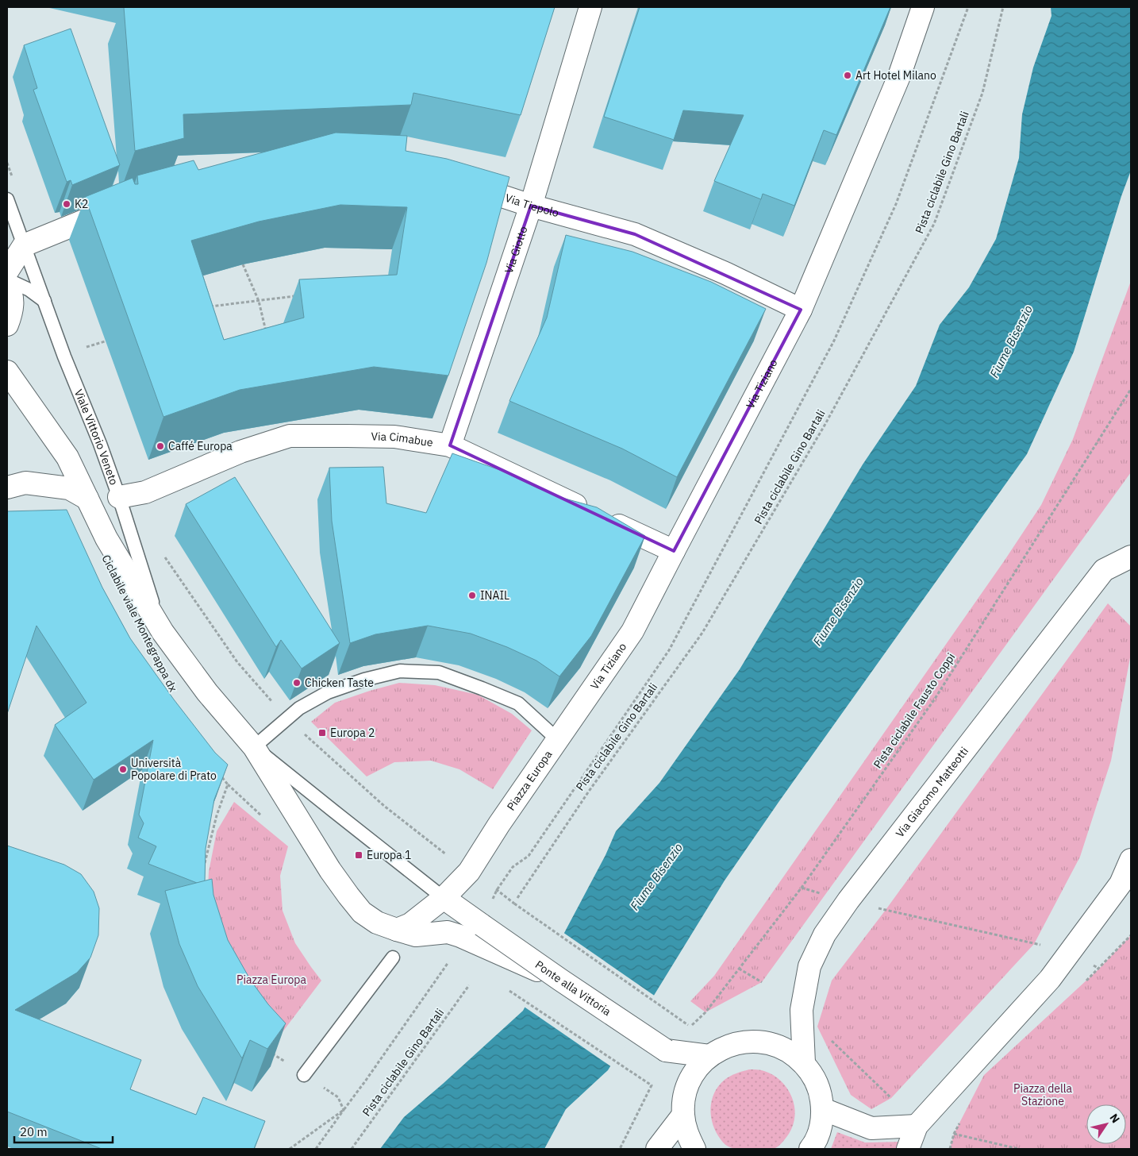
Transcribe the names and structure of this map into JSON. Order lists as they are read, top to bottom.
{
  "streets": {
    "street": [
      "Via Tiepolo",
      "Via Giotto",
      "Via Tiziano",
      "Viale Vittorio Veneto",
      "Via Cimabue",
      "Piazza Europa",
      "Via Giacomo Matteotti",
      "Ponte alla Vittoria"
    ],
    "path": ["Pista ciclabile Gino Bartali", "Pista ciclabile Fausto Coppi"]
  },
  "crossings": [
    ["Via Tiepolo", "Via Giotto"],
    ["Via Tiepolo", "Via Tiziano"],
    ["Via Giotto", "Via Cimabue"],
    ["Via Tiziano", "Via Cimabue"],
    ["Via Tiziano", "Piazza Europa"],
    ["Viale Vittorio Veneto", "Via Cimabue"],
    ["Piazza Europa", "Ponte alla Vittoria"]
  ],
  "water": ["Fiume Bisenzio"],
  "parks": ["Piazza Europa", "Piazza della Stazione"],
  "places": {
    "other": [
      "Art Hotel Milano",
      "K2",
      "Caffé Europa",
      "INAIL",
      "Chicken Taste",
      "Università Popolare di Prato"
    ],
    "transit": ["Europa 2", "Europa 1"]
  },
  "scale_bar": "20 m",
  "north": "top right"
}
